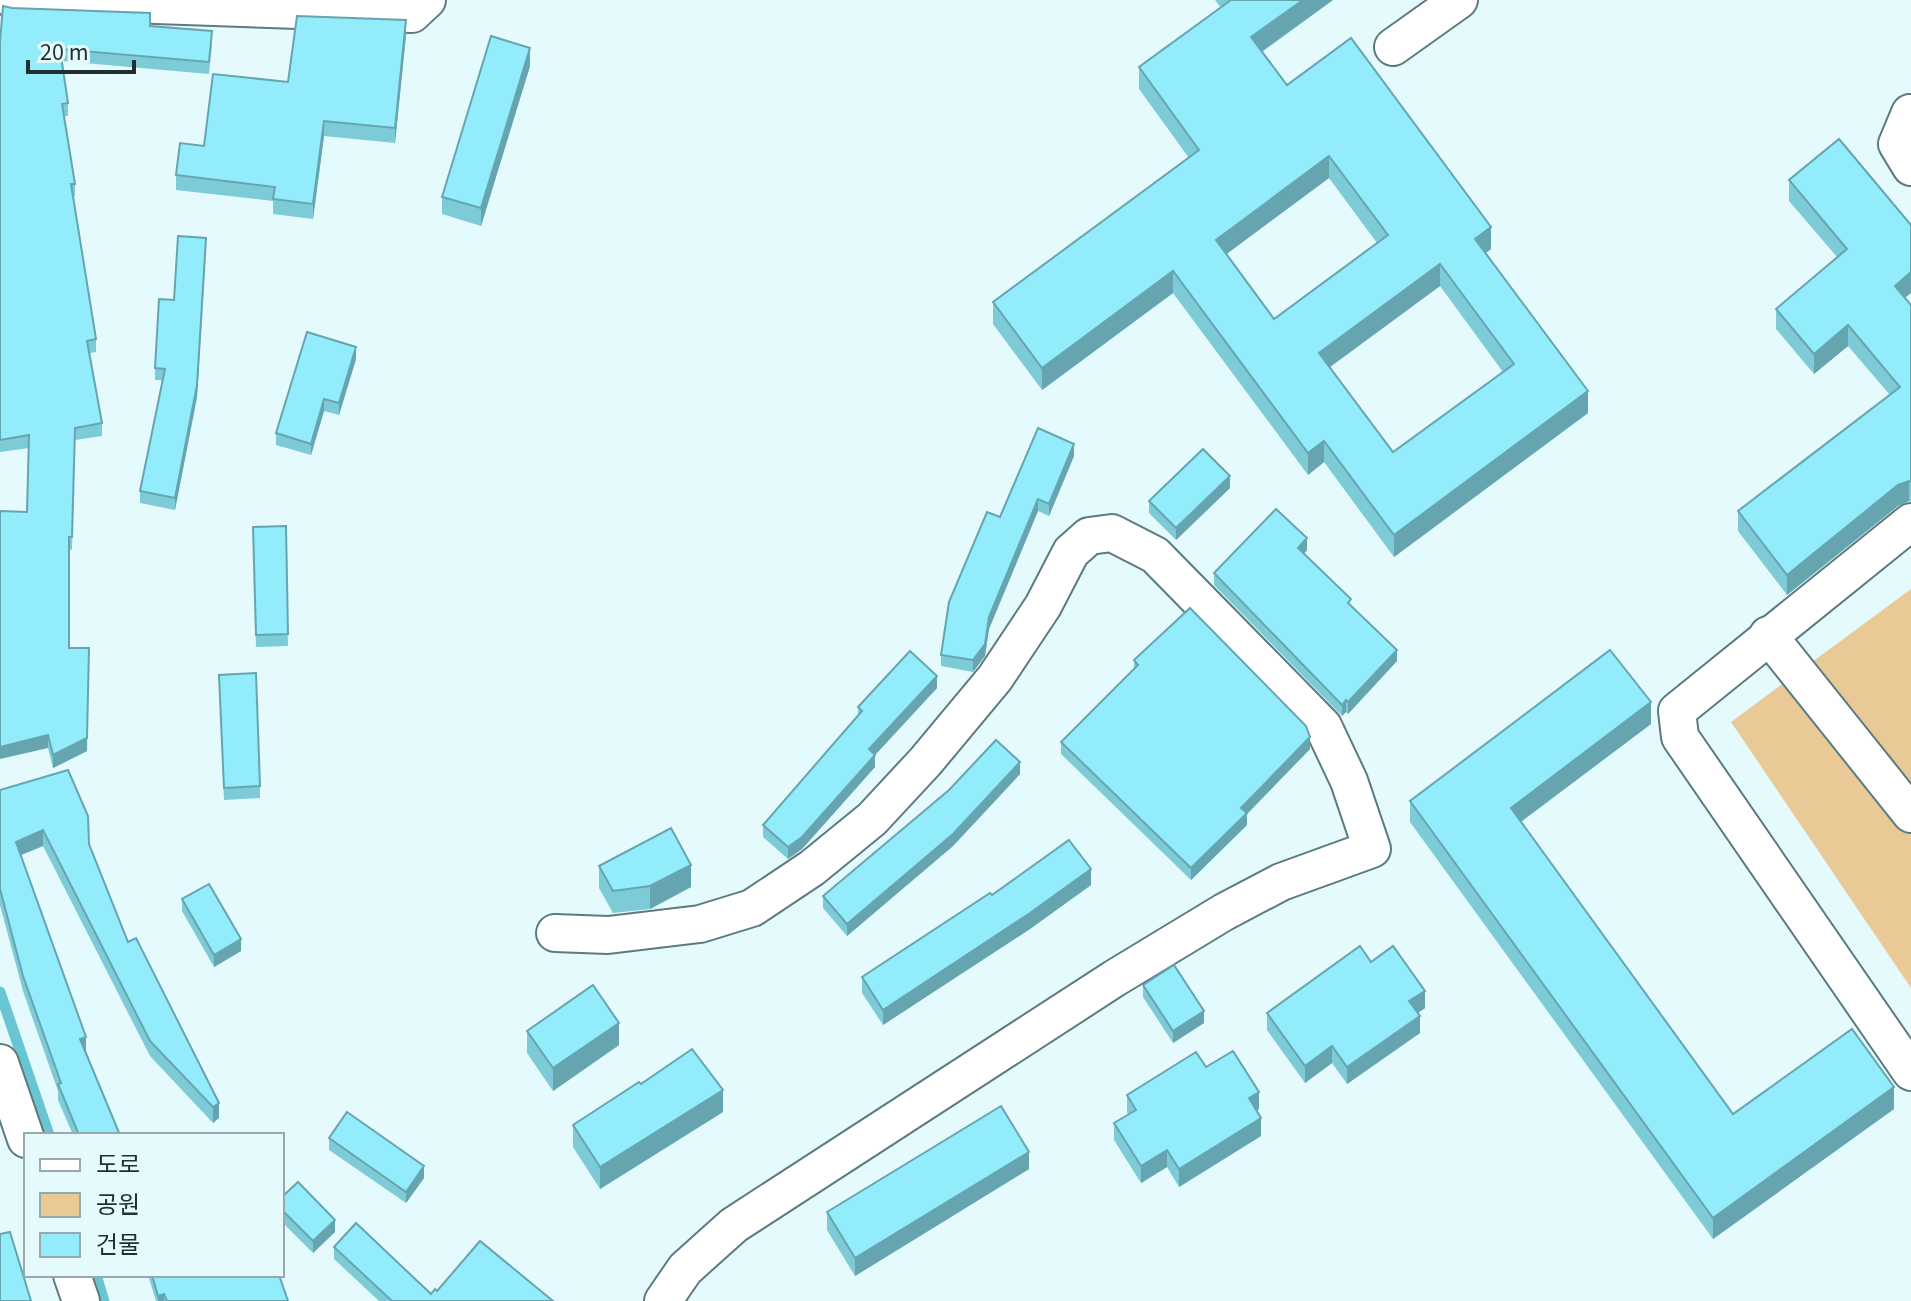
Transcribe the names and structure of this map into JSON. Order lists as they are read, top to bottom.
{
  "legend": ["도로", "공원", "건물"],
  "scale_bar": "20 m"
}
